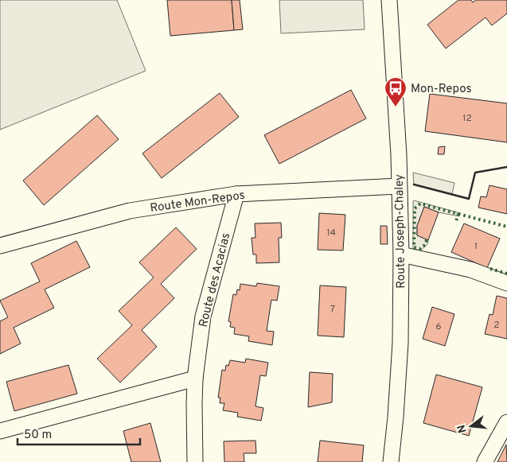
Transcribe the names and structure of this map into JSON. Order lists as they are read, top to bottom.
{
  "streets": {
    "street": ["Route Mon-Repos", "Route Joseph-Chaley", "Route des Acacias"]
  },
  "crossings": [
    ["Route Mon-Repos", "Route Joseph-Chaley"],
    ["Route Mon-Repos", "Route des Acacias"]
  ],
  "places": {
    "bus stop": ["Mon-Repos"]
  },
  "house_numbers": [
    "12",
    "14",
    "1",
    "7",
    "2",
    "6"
  ],
  "scale_bar": "50 m",
  "north": "left"
}
